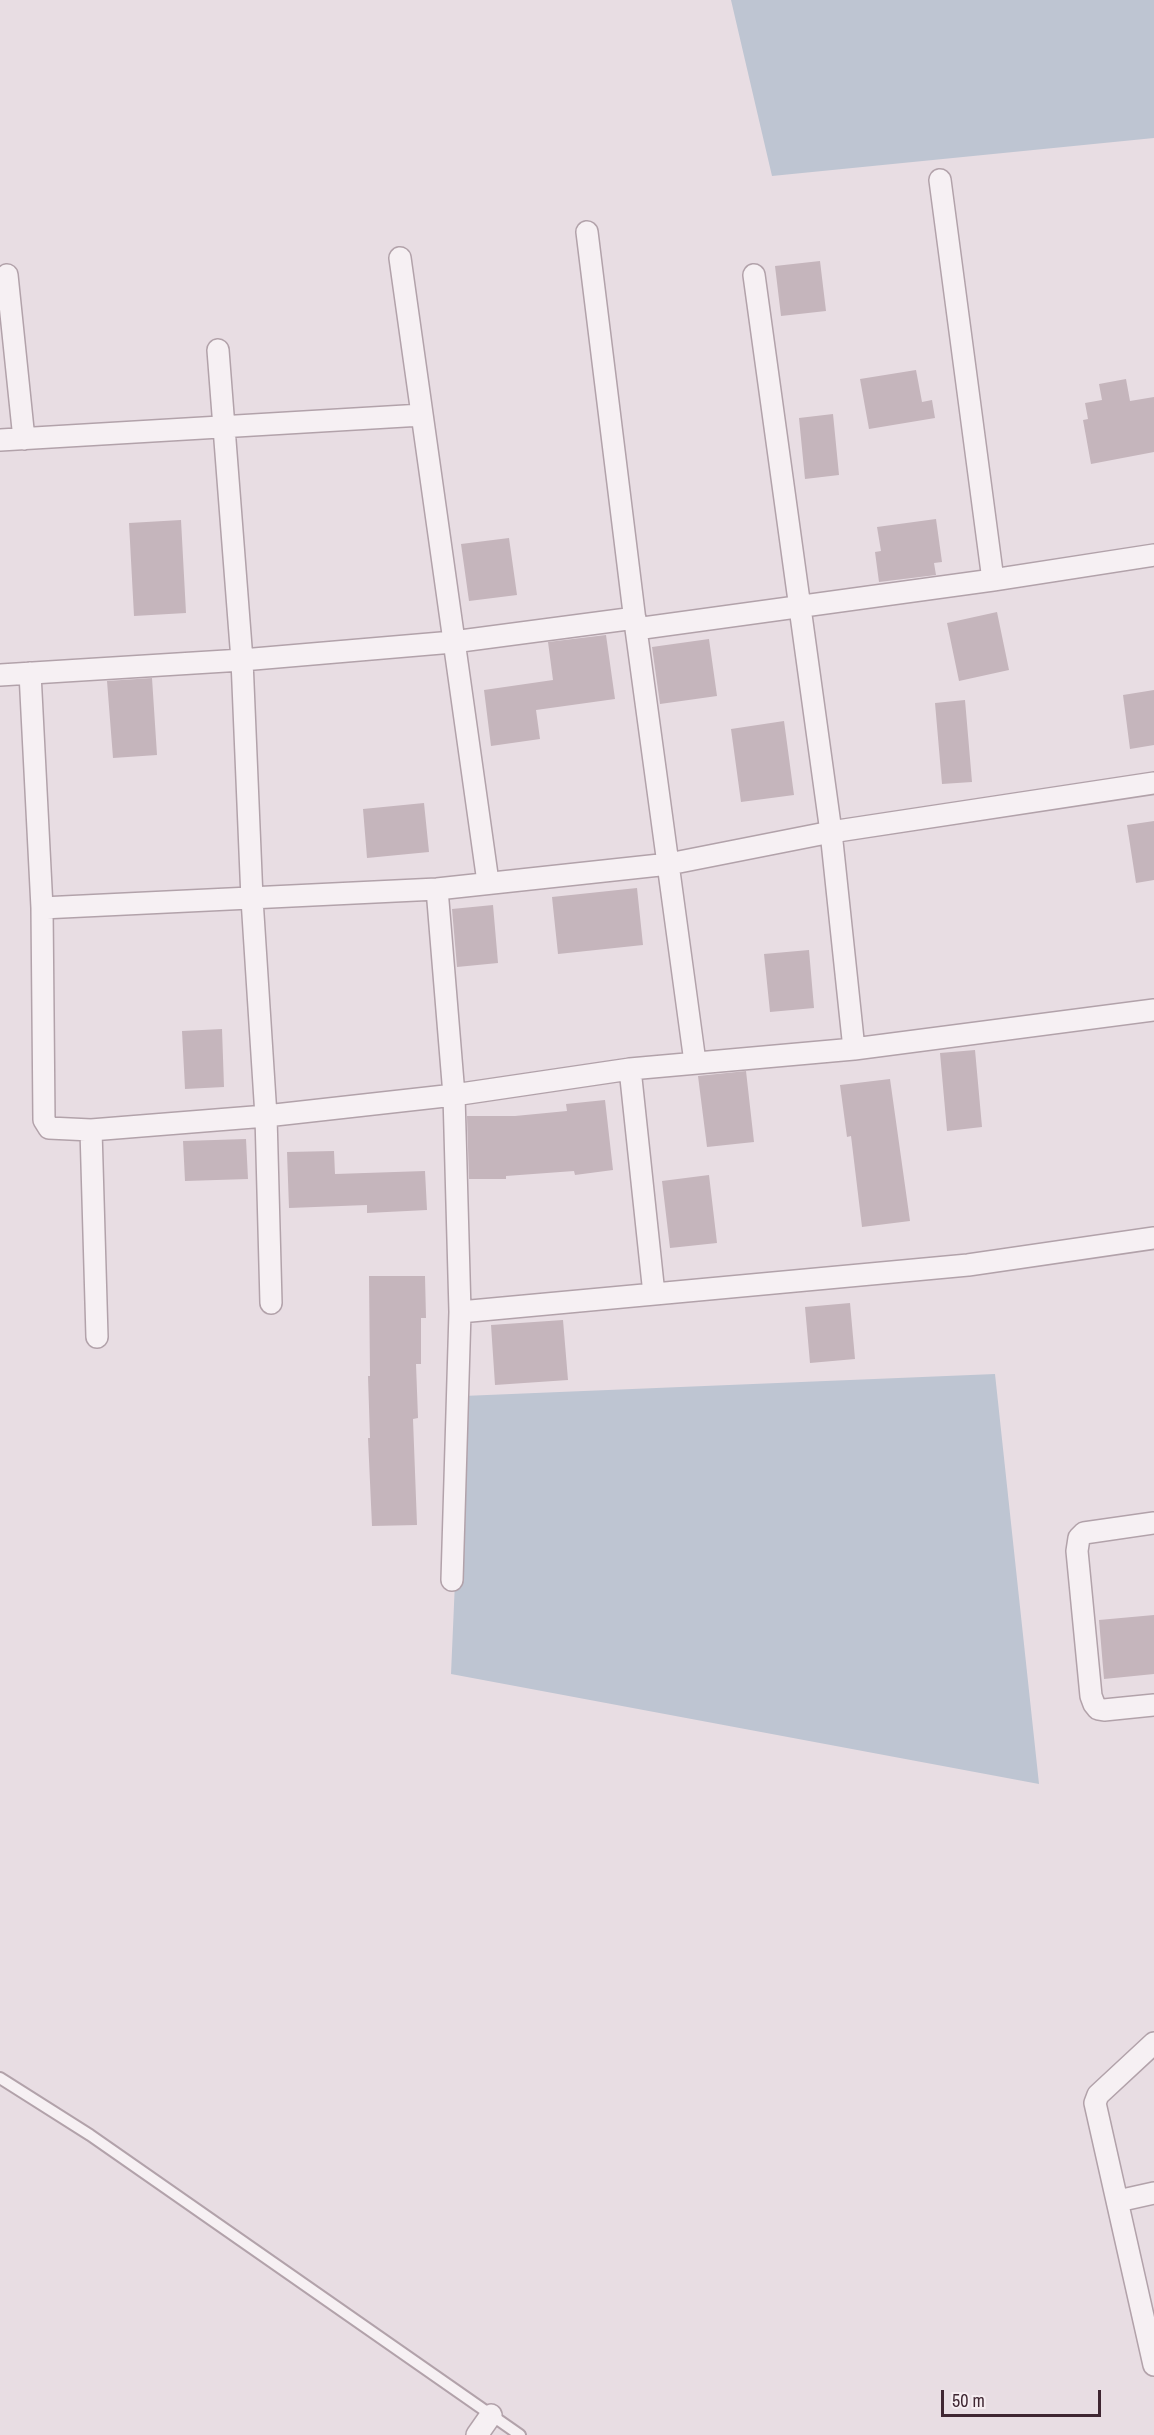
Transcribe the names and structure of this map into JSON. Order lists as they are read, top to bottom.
{
  "scale_bar": "50 m"
}
